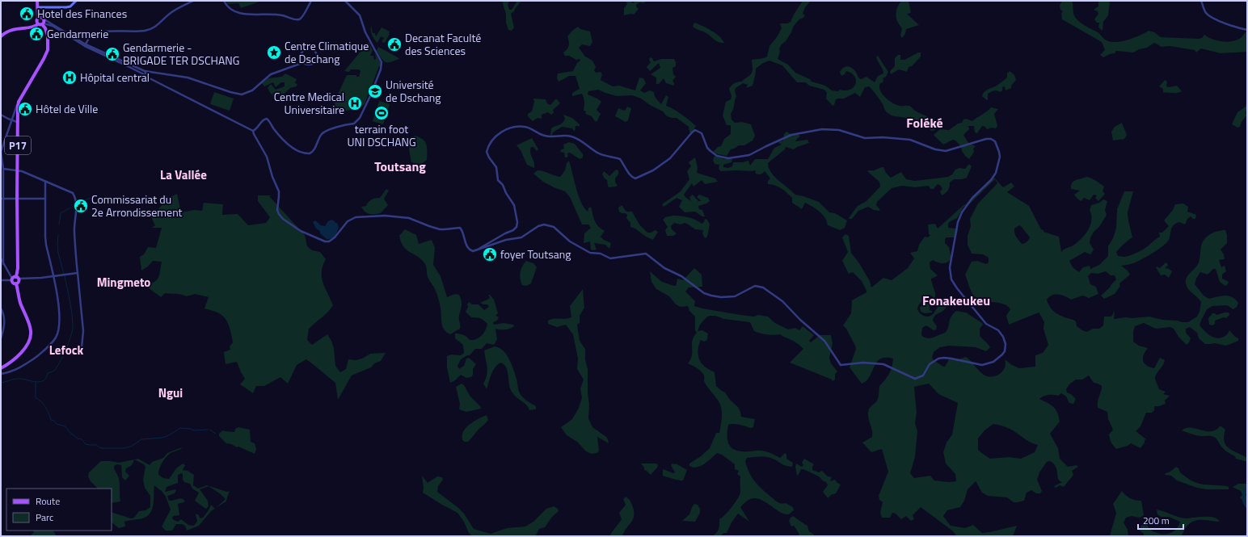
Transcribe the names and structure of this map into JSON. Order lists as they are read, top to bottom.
{
  "streets": {
    "main road": ["P17"]
  },
  "districts": [
    "Foléké",
    "Toutsang",
    "La Vallée",
    "Mingmeto",
    "Fonakeukeu",
    "Lefock",
    "Ngui"
  ],
  "places": {
    "public building": [
      "Hotel des Finances",
      "Gendarmerie",
      "Decanat Faculté des Sciences",
      "Gendarmerie - BRIGADE TER DSCHANG",
      "Hôtel de Ville",
      "Commissariat du 2e Arrondissement",
      "foyer Toutsang"
    ],
    "place": ["Centre Climatique de Dschang"],
    "hospital": ["Hôpital central", "Centre Medical Universitaire"],
    "school or university": ["Université de Dschang"],
    "sports": ["terrain foot UNI DSCHANG"]
  },
  "legend": ["Route", "Parc"],
  "scale_bar": "200 m"
}
